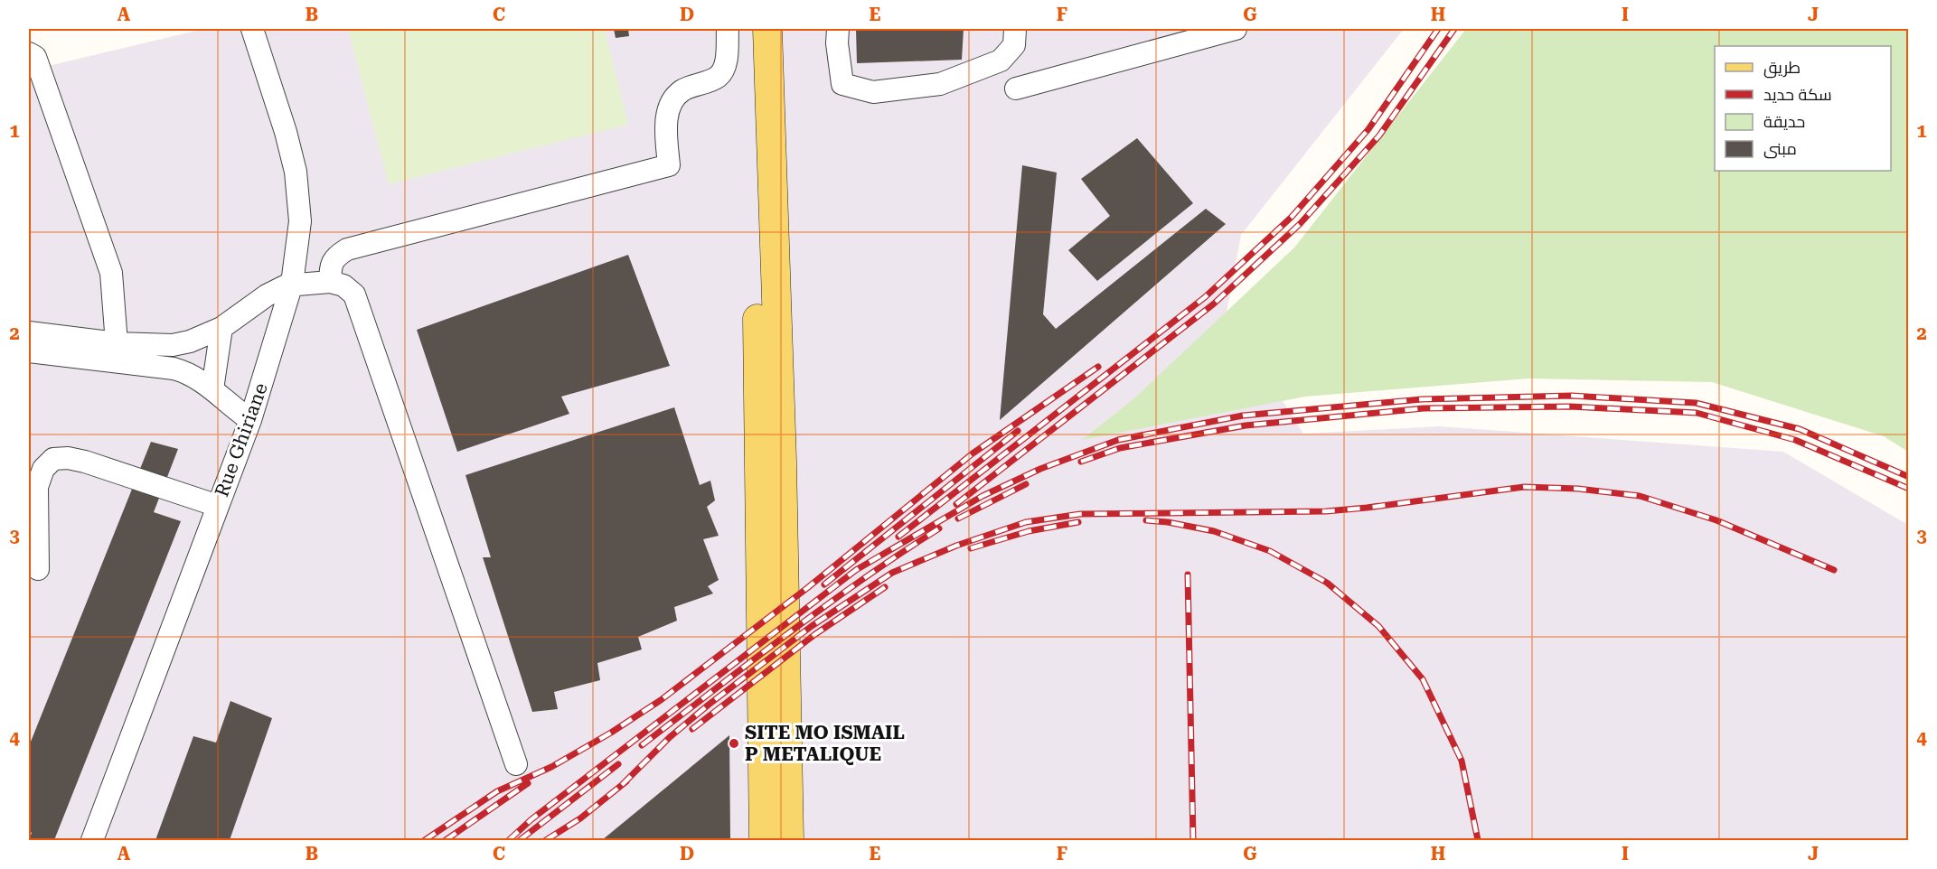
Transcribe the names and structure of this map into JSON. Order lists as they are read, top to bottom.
{
  "streets": {
    "street": ["Rue Ghiriane"]
  },
  "places": ["SITE MO ISMAIL P METALIQUE"],
  "legend": [
    "طريق",
    "سكة حديد",
    "حديقة",
    "مبنى"
  ],
  "grid": {
    "columns": [
      "A",
      "B",
      "C",
      "D",
      "E",
      "F",
      "G",
      "H",
      "I",
      "J"
    ],
    "rows": [
      "1",
      "2",
      "3",
      "4"
    ]
  }
}
